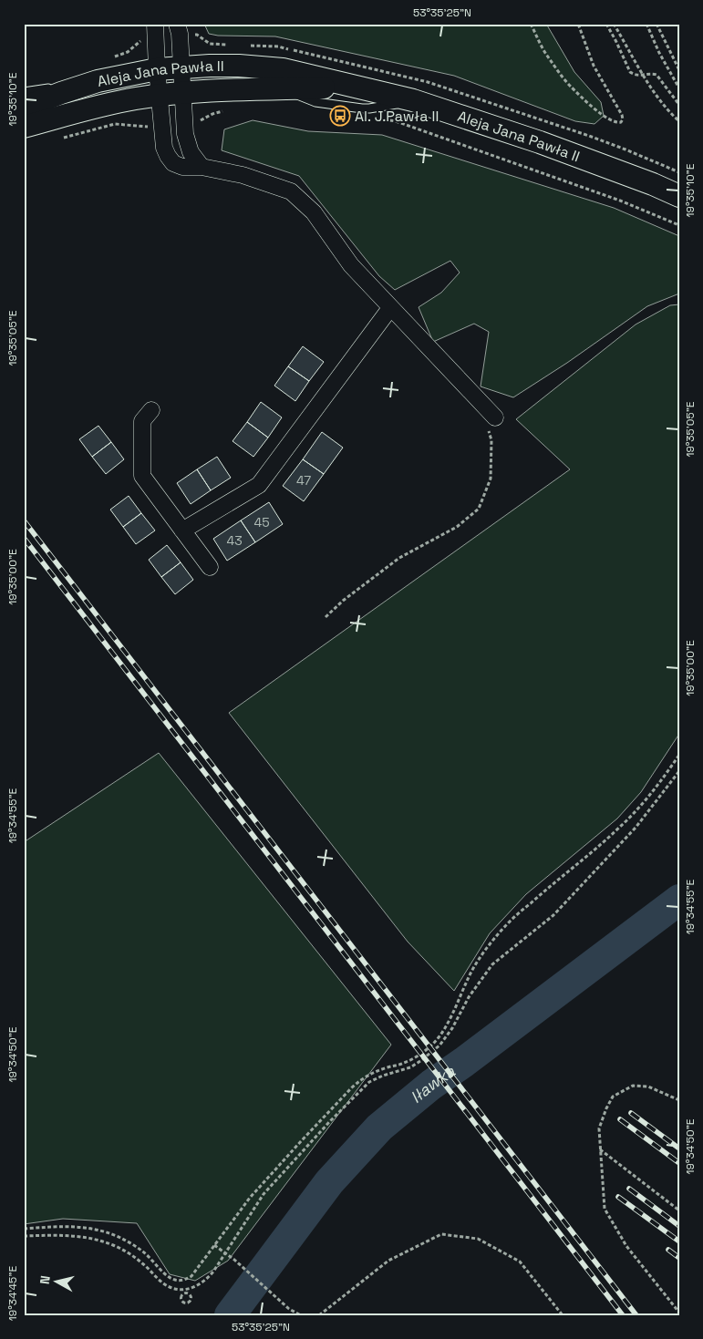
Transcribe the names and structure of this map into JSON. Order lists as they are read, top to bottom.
{
  "streets": {
    "main road": ["Aleja Jana Pawła II"]
  },
  "water": ["Iławka"],
  "places": {
    "bus stop": ["Al. J.Pawła II"]
  },
  "house_numbers": ["47", "45", "43"],
  "north": "left",
  "coordinates": [
    "53°35'25\"N",
    "19°35'10\"E",
    "19°35'05\"E",
    "19°35'00\"E",
    "19°34'55\"E",
    "19°34'50\"E",
    "19°34'45\"E"
  ]
}
